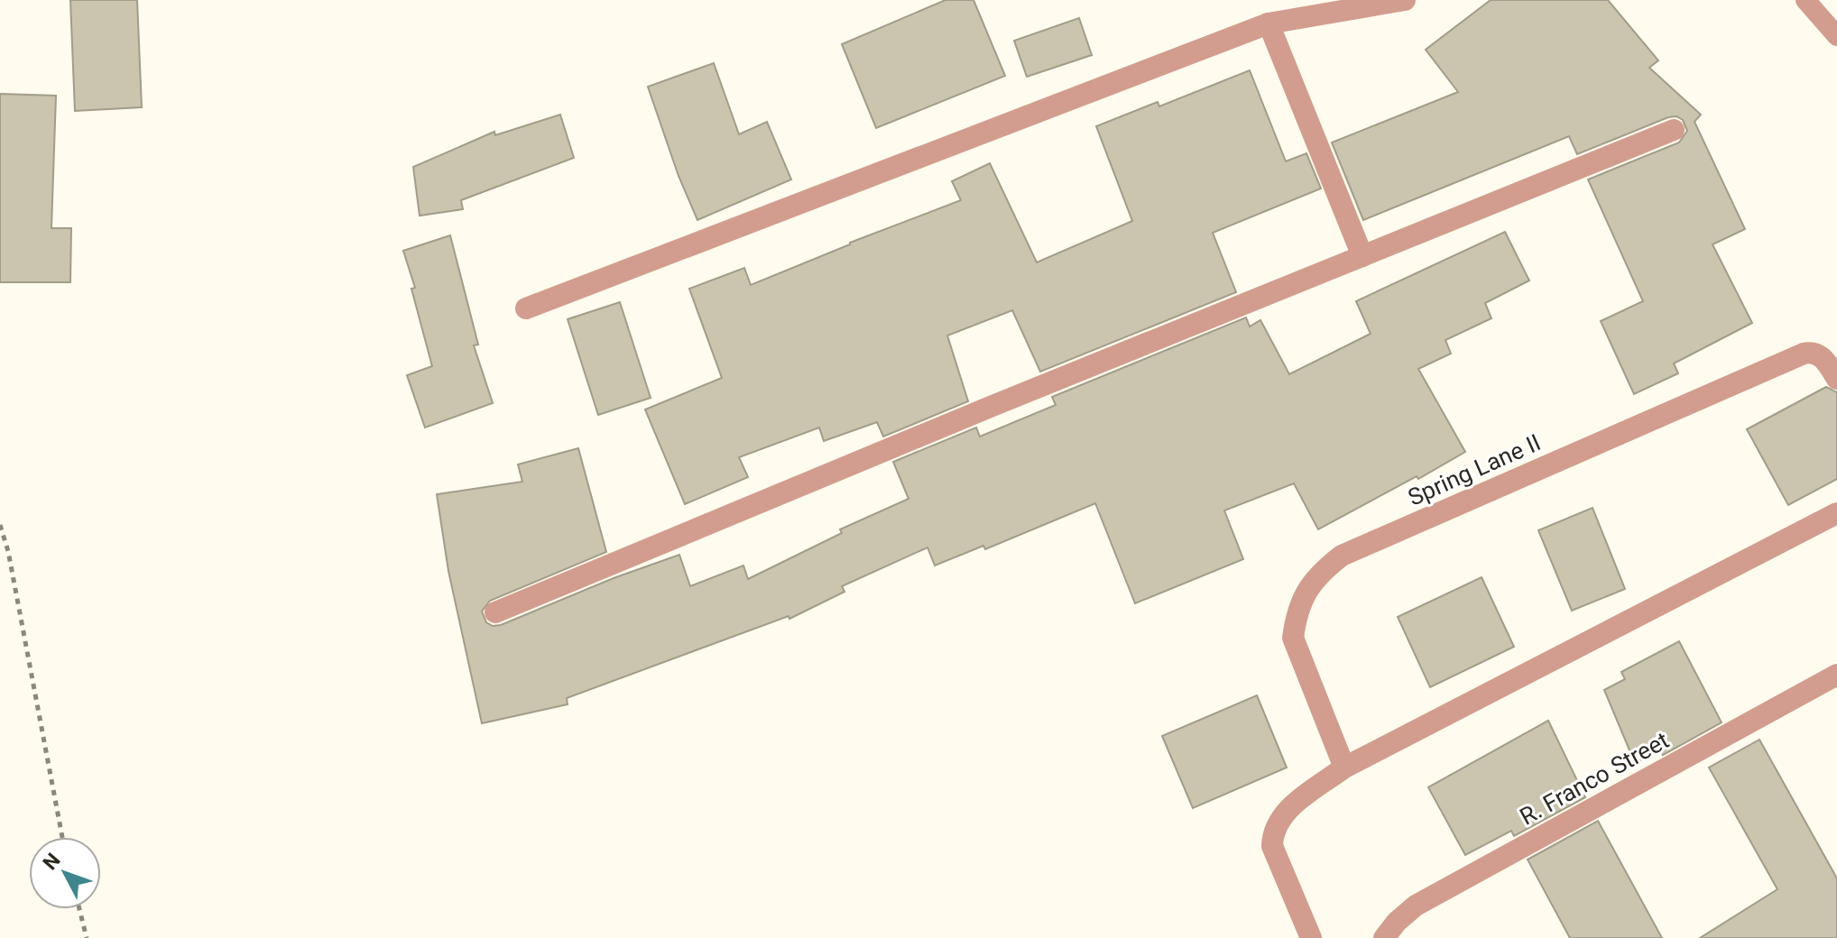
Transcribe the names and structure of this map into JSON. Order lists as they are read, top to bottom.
{
  "streets": {
    "street": ["Spring Lane II", "R. Franco Street"]
  },
  "north": "top left"
}
